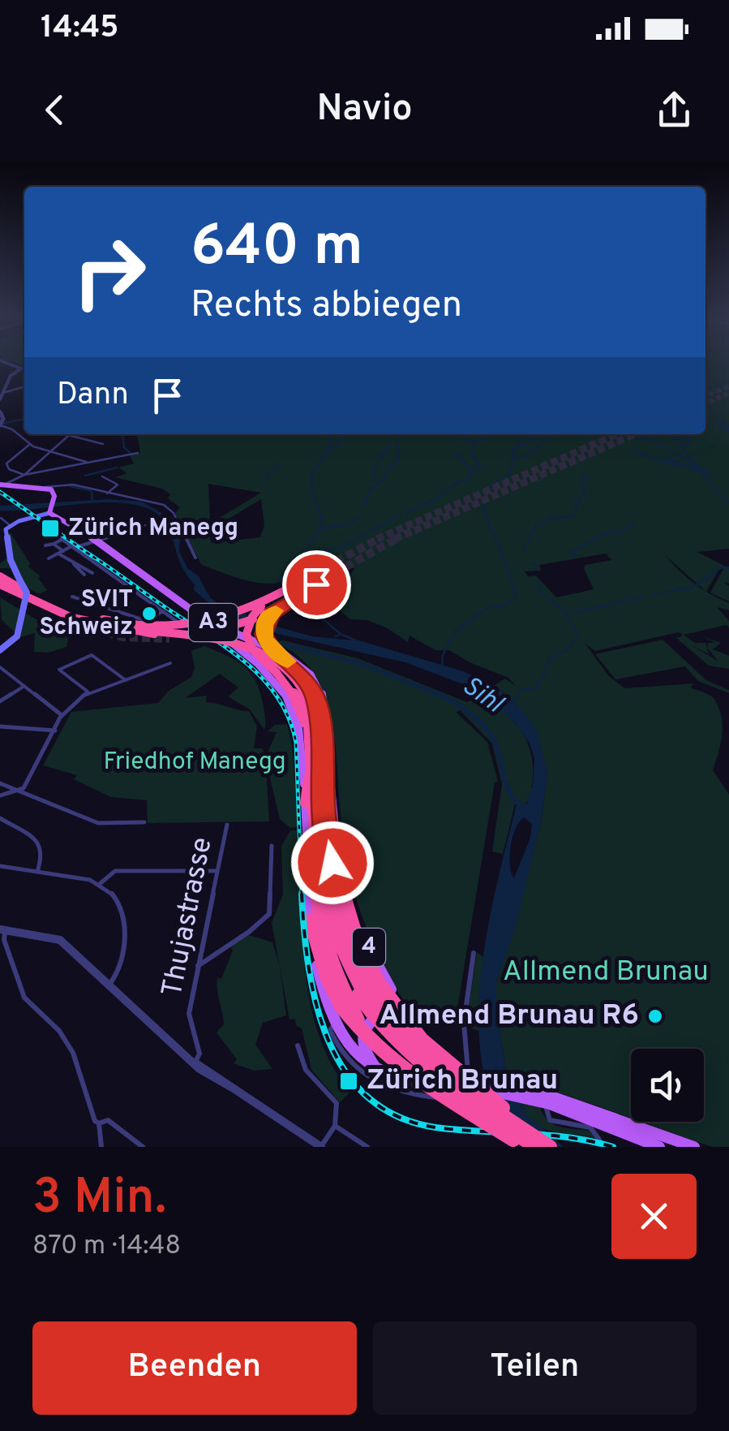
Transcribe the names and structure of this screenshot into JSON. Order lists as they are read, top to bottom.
{
  "streets": {
    "highway": ["A3"],
    "main road": ["4"],
    "street": ["Thujastrasse"]
  },
  "water": ["Sihl"],
  "parks": ["Friedhof Manegg", "Allmend Brunau"],
  "places": {
    "transit": ["Zürich Manegg", "Zürich Brunau"],
    "other": ["SVIT Schweiz", "Allmend Brunau R6"]
  },
  "page": {
    "status": "14:45",
    "header": "Navio",
    "turn": ["640 m", "Rechts abbiegen"],
    "then": "Dann",
    "heading": ["3 Min.", "870 m · 14:48"],
    "buttons": ["Beenden", "Teilen"]
  }
}
